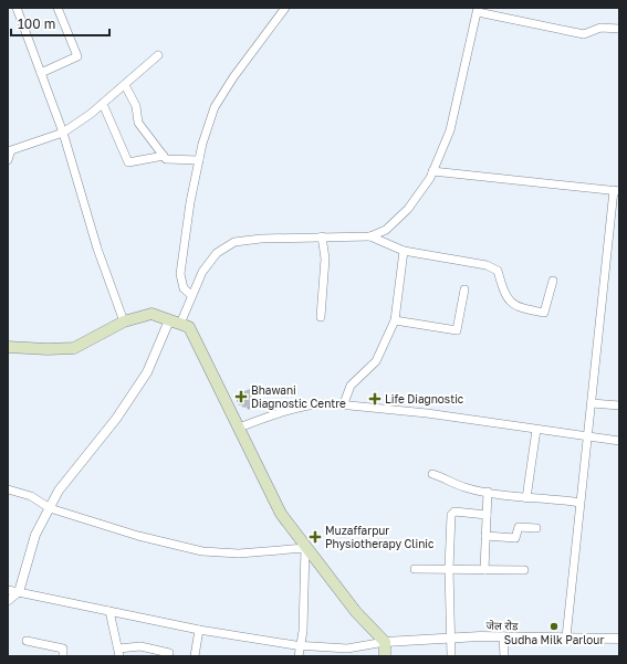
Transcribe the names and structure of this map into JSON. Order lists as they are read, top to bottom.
{
  "streets": {
    "street": ["जेल रोड"]
  },
  "places": {
    "health": ["Bhawani Diagnostic Centre", "Life Diagnostic", "Muzaffarpur Physiotherapy Clinic"],
    "other": ["Sudha Milk Parlour"]
  },
  "scale_bar": "100 m"
}
